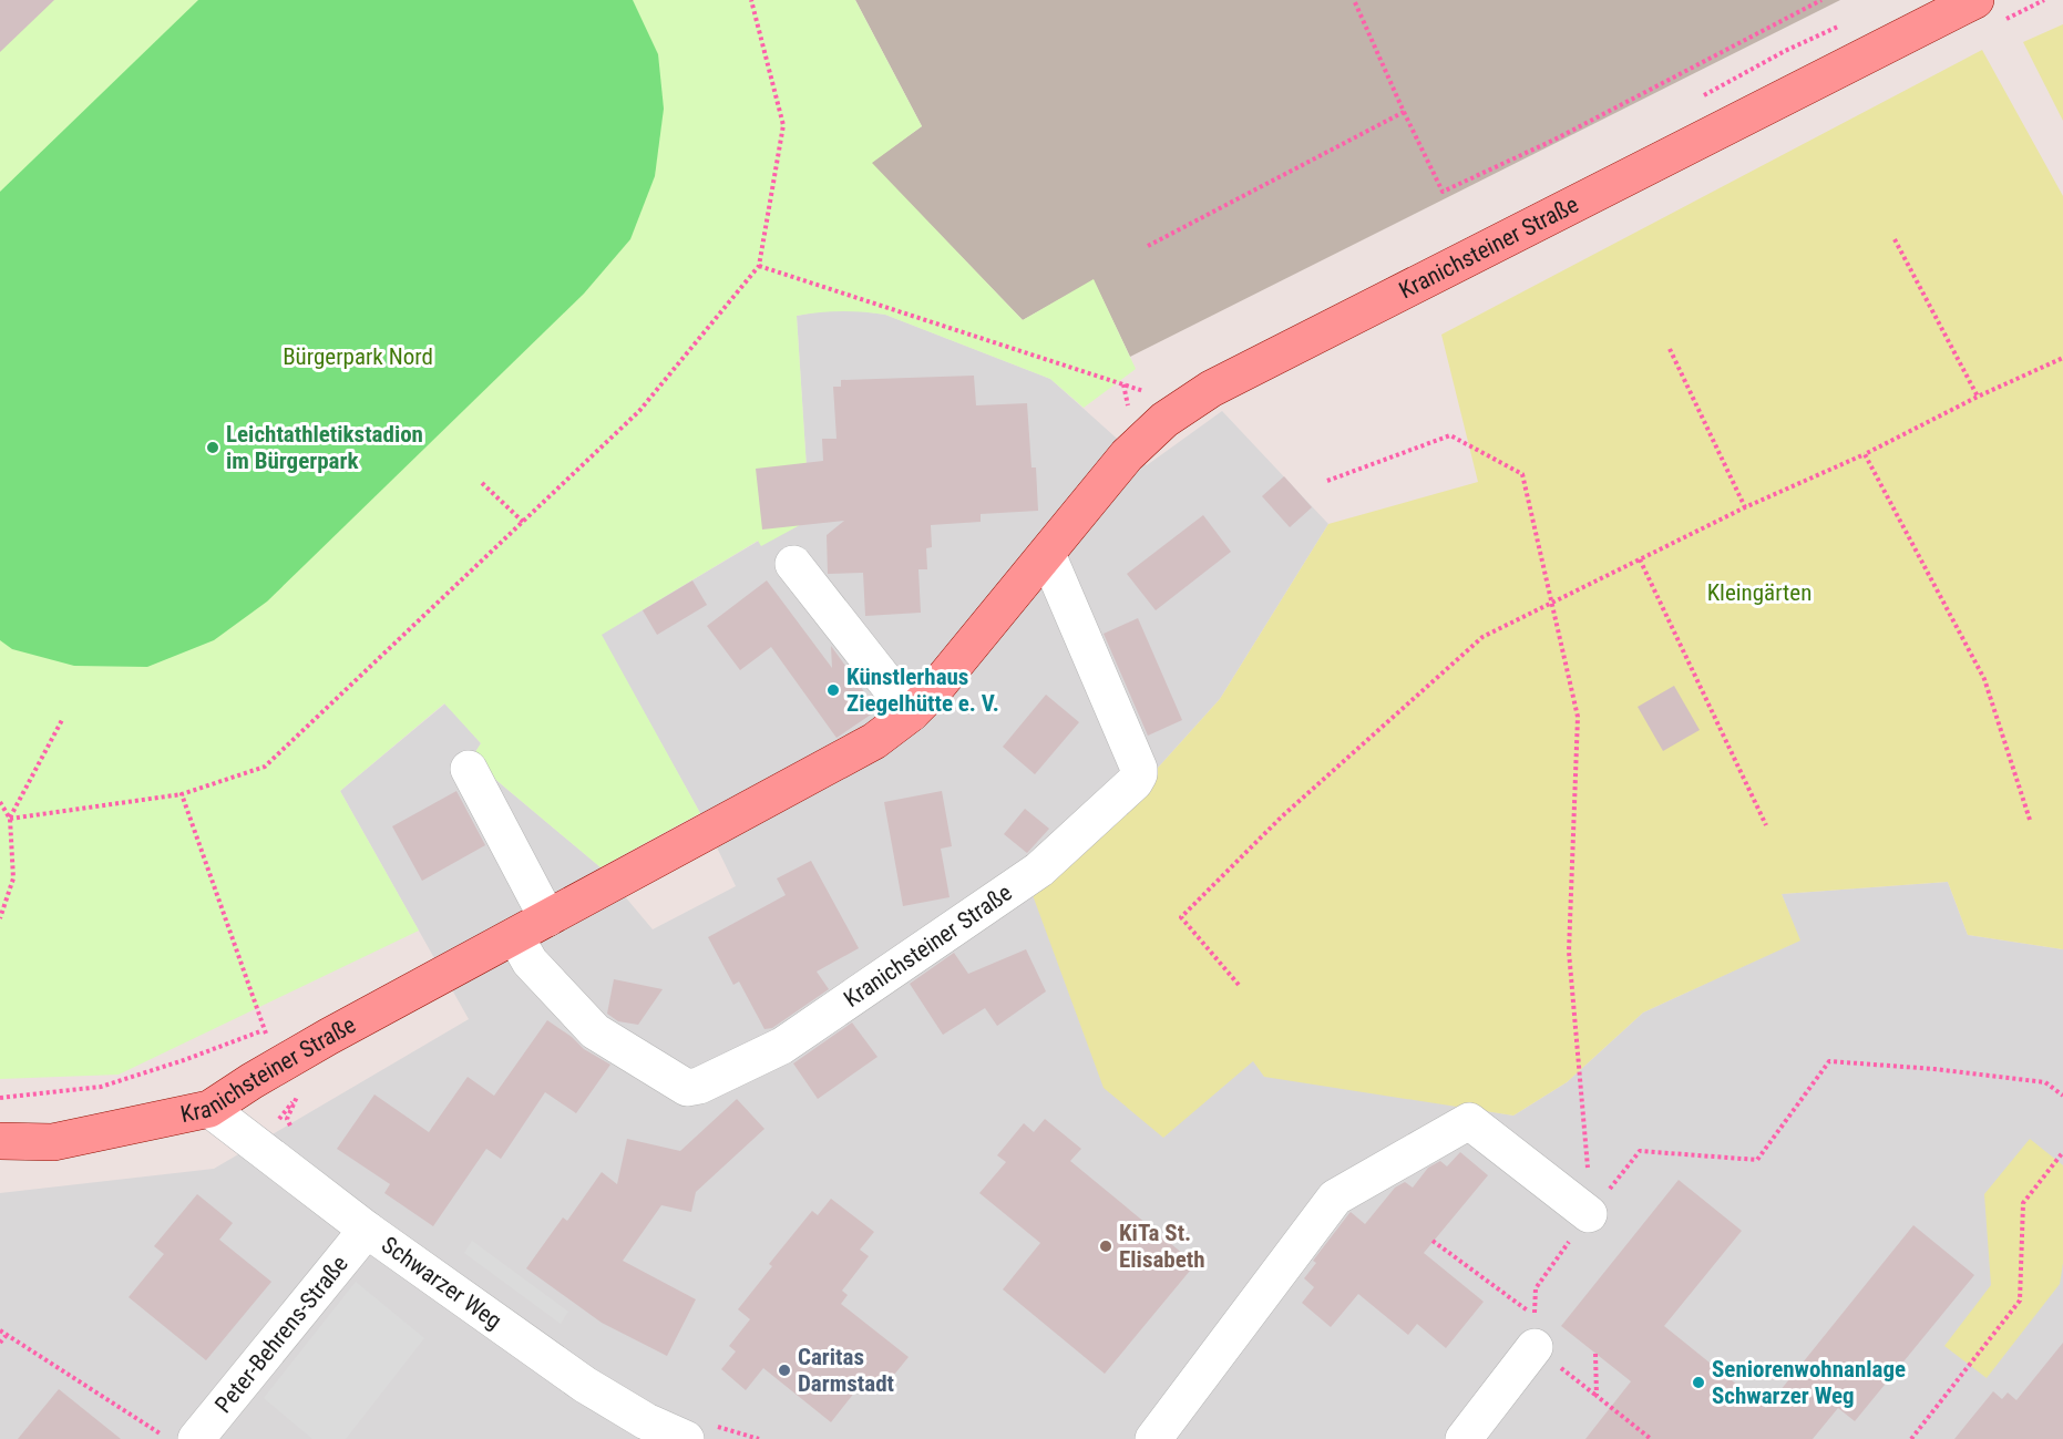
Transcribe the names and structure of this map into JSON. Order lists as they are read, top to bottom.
{
  "streets": {
    "main road": ["Kranichsteiner Straße"],
    "street": ["Schwarzer Weg", "Peter-Behrens-Straße"]
  },
  "crossings": [
    ["Kranichsteiner Straße", "Schwarzer Weg"],
    ["Schwarzer Weg", "Peter-Behrens-Straße"]
  ],
  "parks": ["Bürgerpark Nord", "Kleingärten"],
  "places": [
    "Leichtathletikstadion im Bürgerpark",
    "Künstlerhaus Ziegelhütte e. V.",
    "KiTa St. Elisabeth",
    "Caritas Darmstadt",
    "Seniorenwohnanlage Schwarzer Weg"
  ]
}
